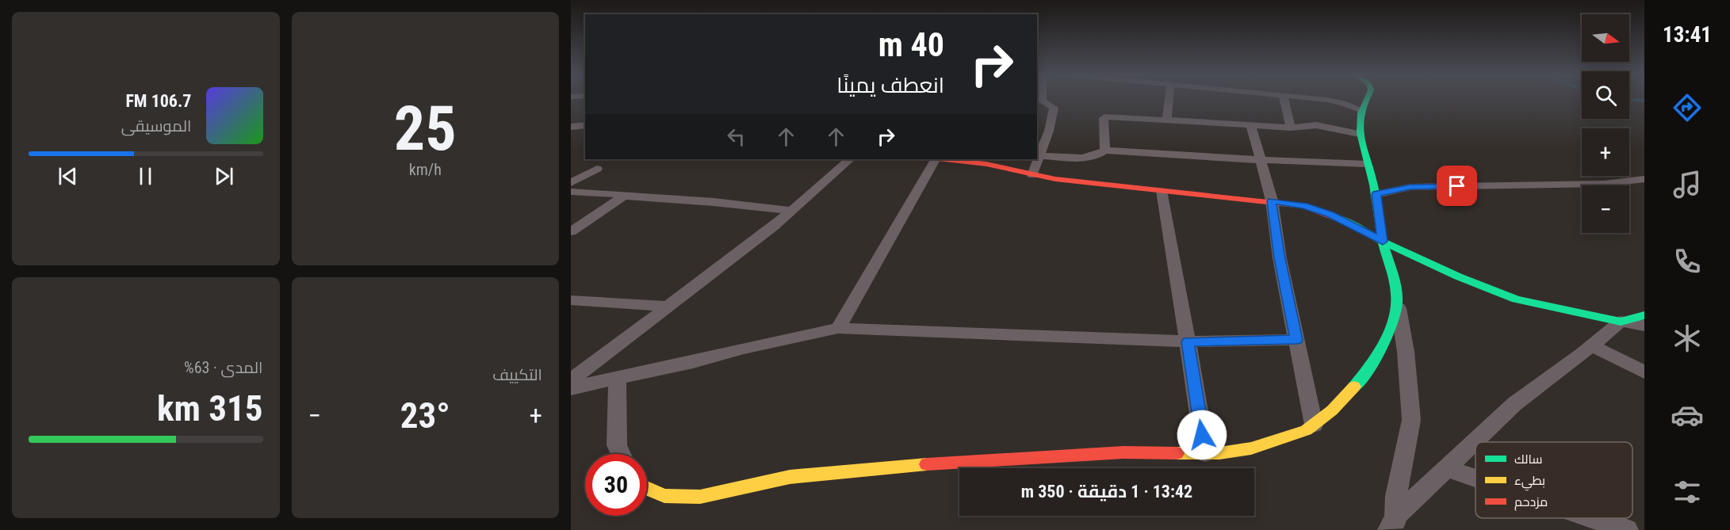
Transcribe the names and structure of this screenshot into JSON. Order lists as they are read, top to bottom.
{
  "legend": ["سالك", "بطيء", "مزدحم"],
  "north": "right",
  "page": {
    "tabs": "13:41",
    "tile": [
      ["25", "km/h"],
      "التكييف",
      ["المدى · 63%", "315 km"]
    ],
    "map_buttons": ["+", "−"],
    "turn": ["40 m", "انعطف يمينًا"],
    "song": ["106.7 FM", "الموسيقى"],
    "heat": ["−", "23°", "+"],
    "limit": "30",
    "trip": "13:42 · 1 دقيقة · 350 m"
  }
}
